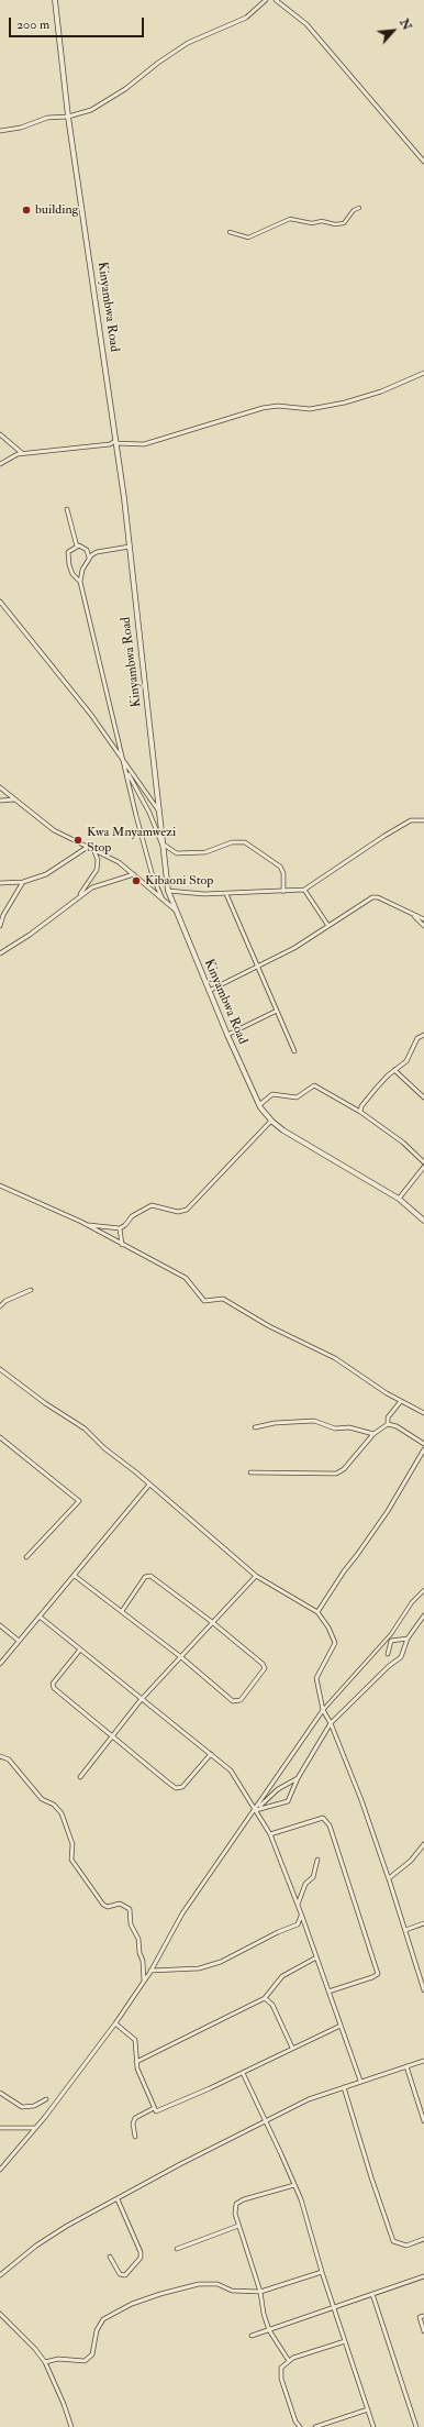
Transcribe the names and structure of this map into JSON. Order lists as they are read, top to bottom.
{
  "streets": {
    "street": ["Kinyambwa Road"]
  },
  "places": ["building", "Kwa Mnyamwezi Stop", "Kibaoni Stop"],
  "scale_bar": "200 m",
  "north": "top right"
}
